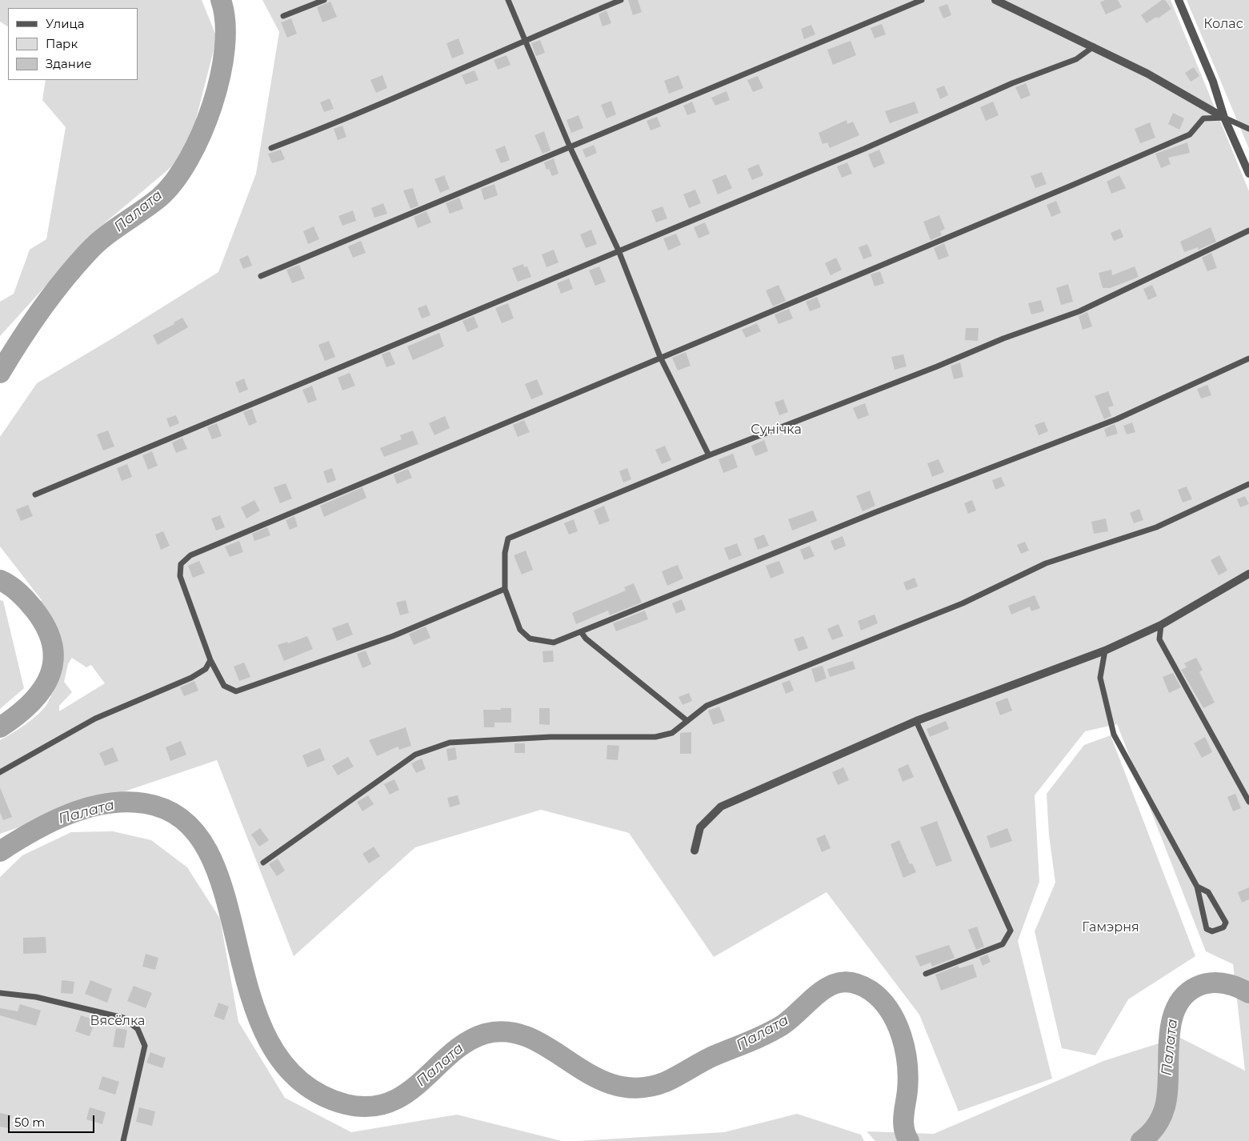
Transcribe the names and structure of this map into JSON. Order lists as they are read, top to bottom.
{
  "water": ["Палата"],
  "parks": [
    "Колас",
    "Сунічка",
    "Гамэрня",
    "Вясёлка"
  ],
  "legend": ["Улица", "Парк", "Здание"],
  "scale_bar": "50 m"
}
